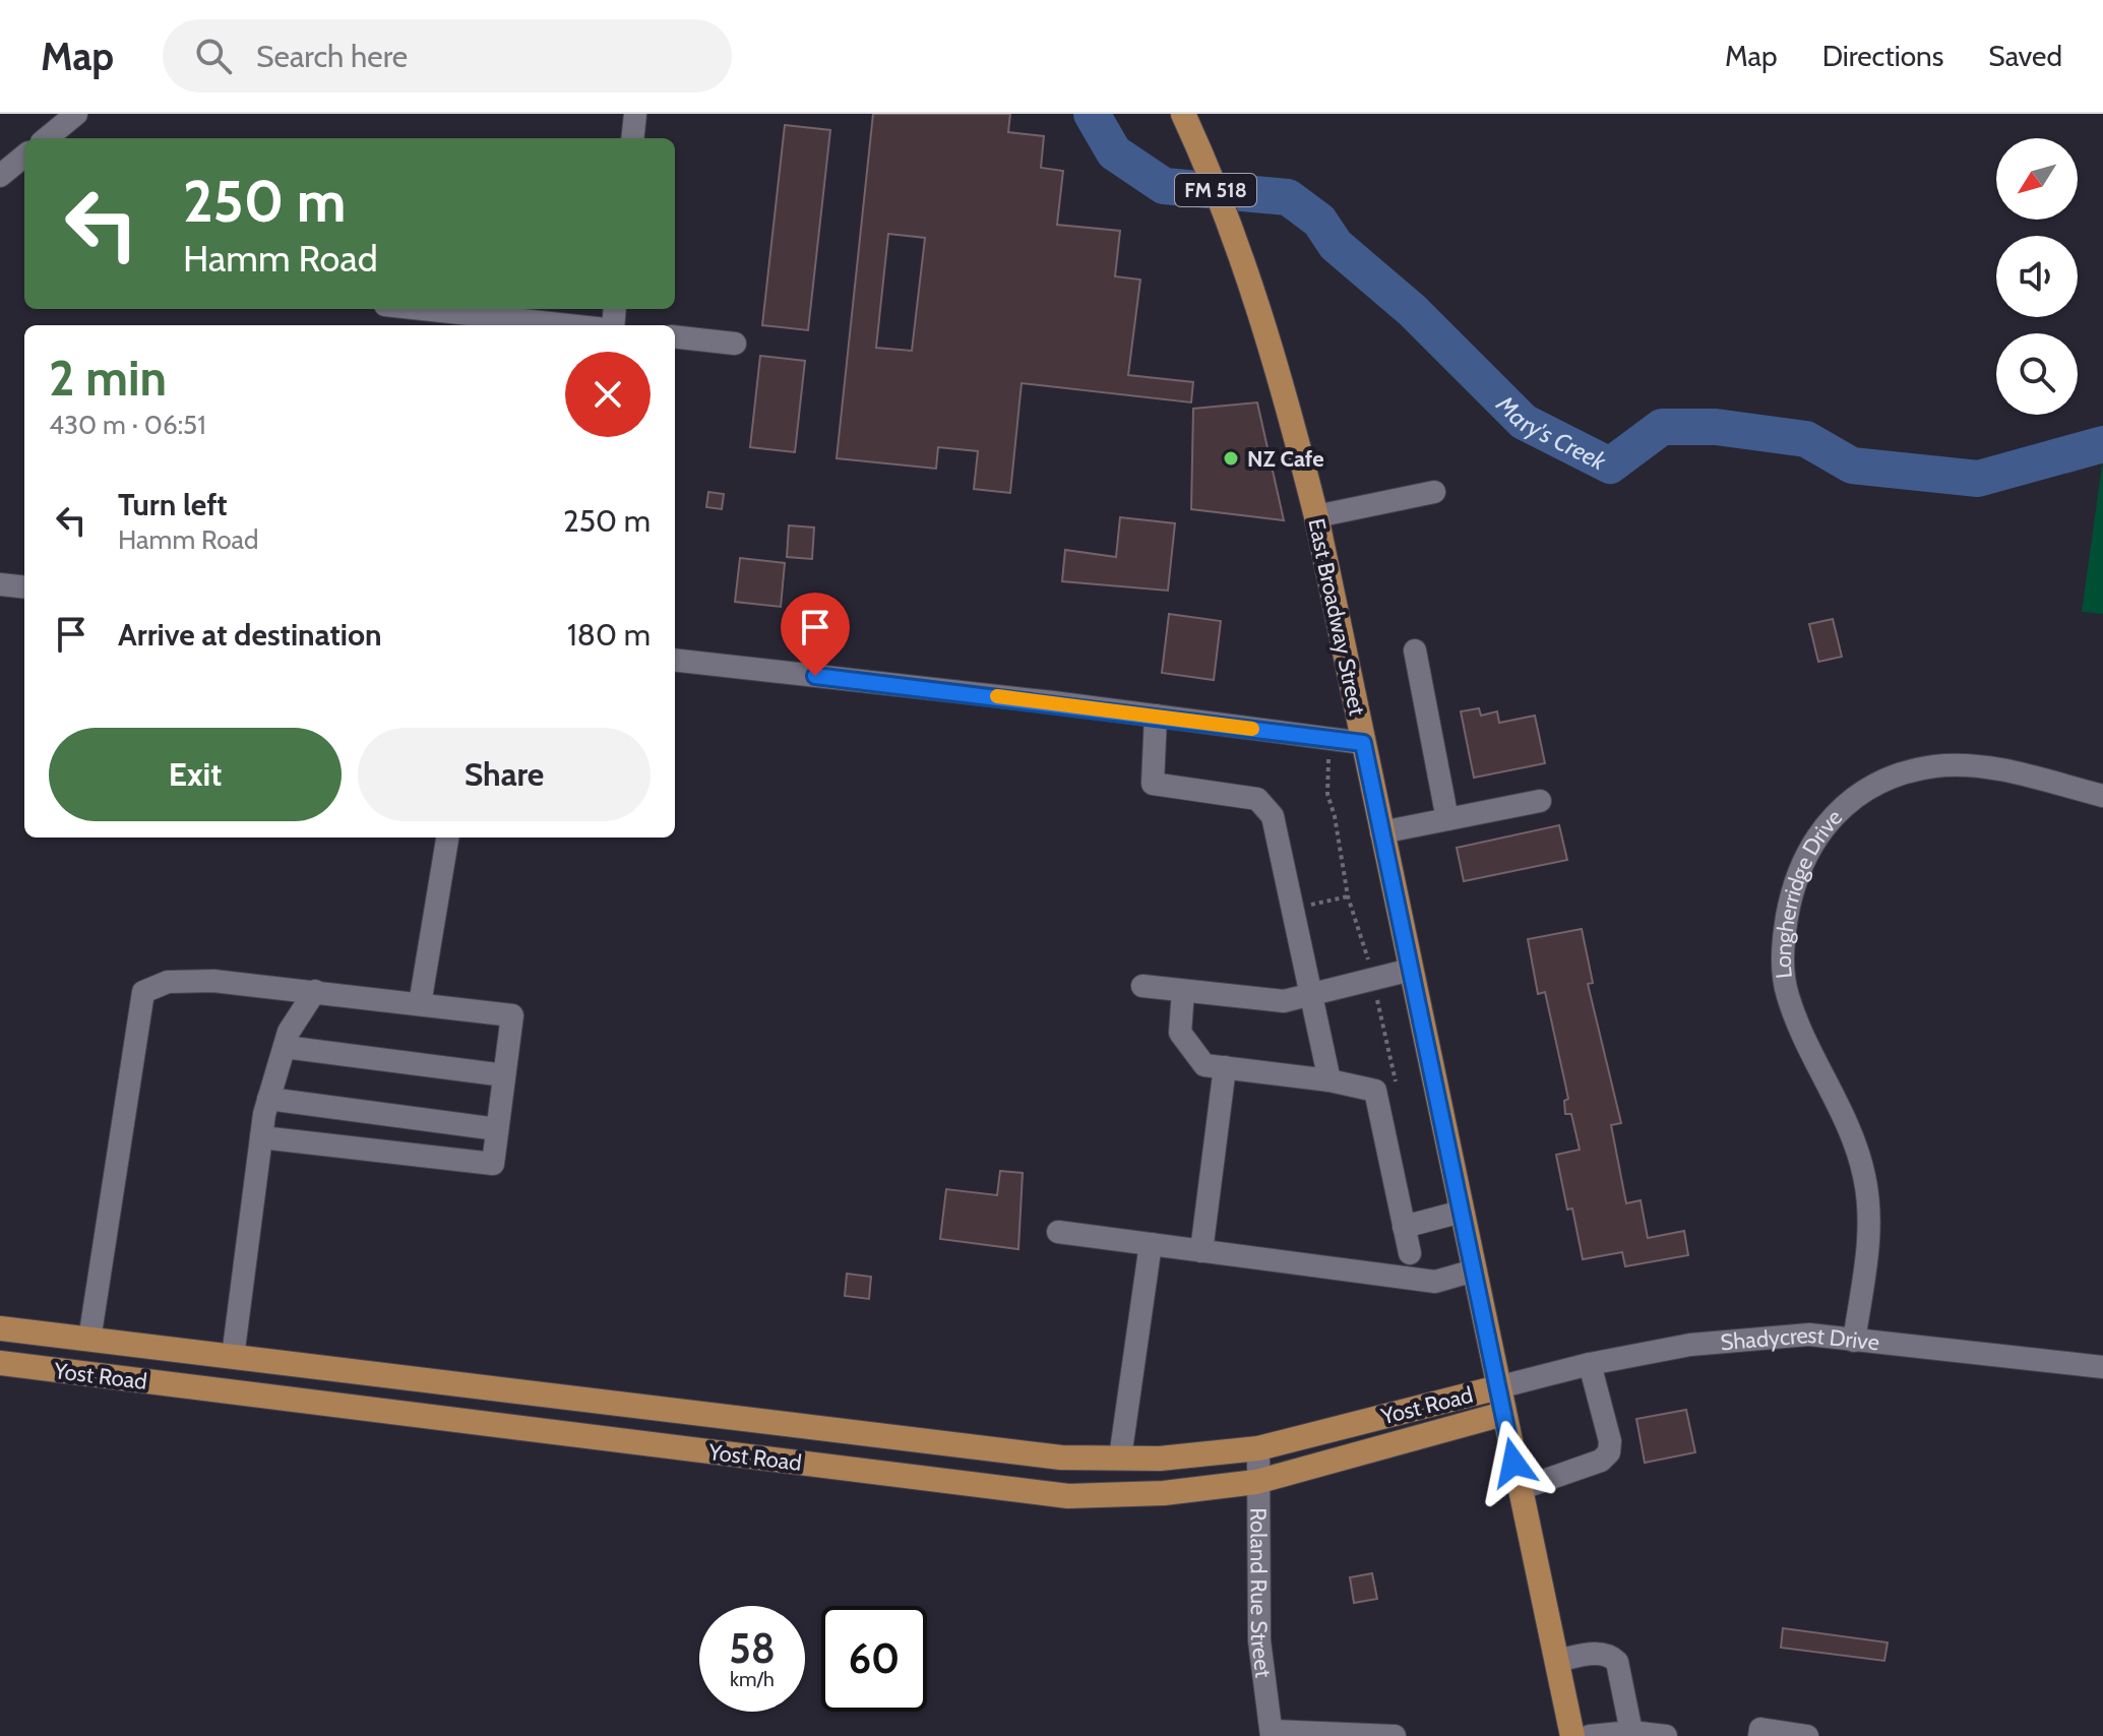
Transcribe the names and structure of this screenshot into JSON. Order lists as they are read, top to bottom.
{
  "streets": {
    "main road": ["FM 518", "East Broadway Street", "Yost Road"],
    "street": ["Longherridge Drive", "Shadycrest Drive", "Roland Rue Street"]
  },
  "crossings": [
    ["East Broadway Street", "Shadycrest Drive"],
    ["East Broadway Street", "Yost Road"],
    ["Longherridge Drive", "Shadycrest Drive"],
    ["Shadycrest Drive", "Yost Road"],
    ["Yost Road", "Roland Rue Street"]
  ],
  "water": ["Mary's Creek"],
  "places": ["NZ Cafe"],
  "north": "bottom left",
  "page": {
    "header": "Map",
    "search": "Search here",
    "nav": ["Map", "Directions", "Saved"],
    "turn": ["250 m", "Hamm Road"],
    "heading": ["2 min", "430 m · 06:51"],
    "list": [
      {
        "name": "Turn left",
        "note": "Hamm Road",
        "value": "250 m"
      },
      {
        "name": "Arrive at destination",
        "value": "180 m"
      }
    ],
    "buttons": ["Exit", "Share"],
    "speed": "58 km/h",
    "limit": "60"
  }
}
